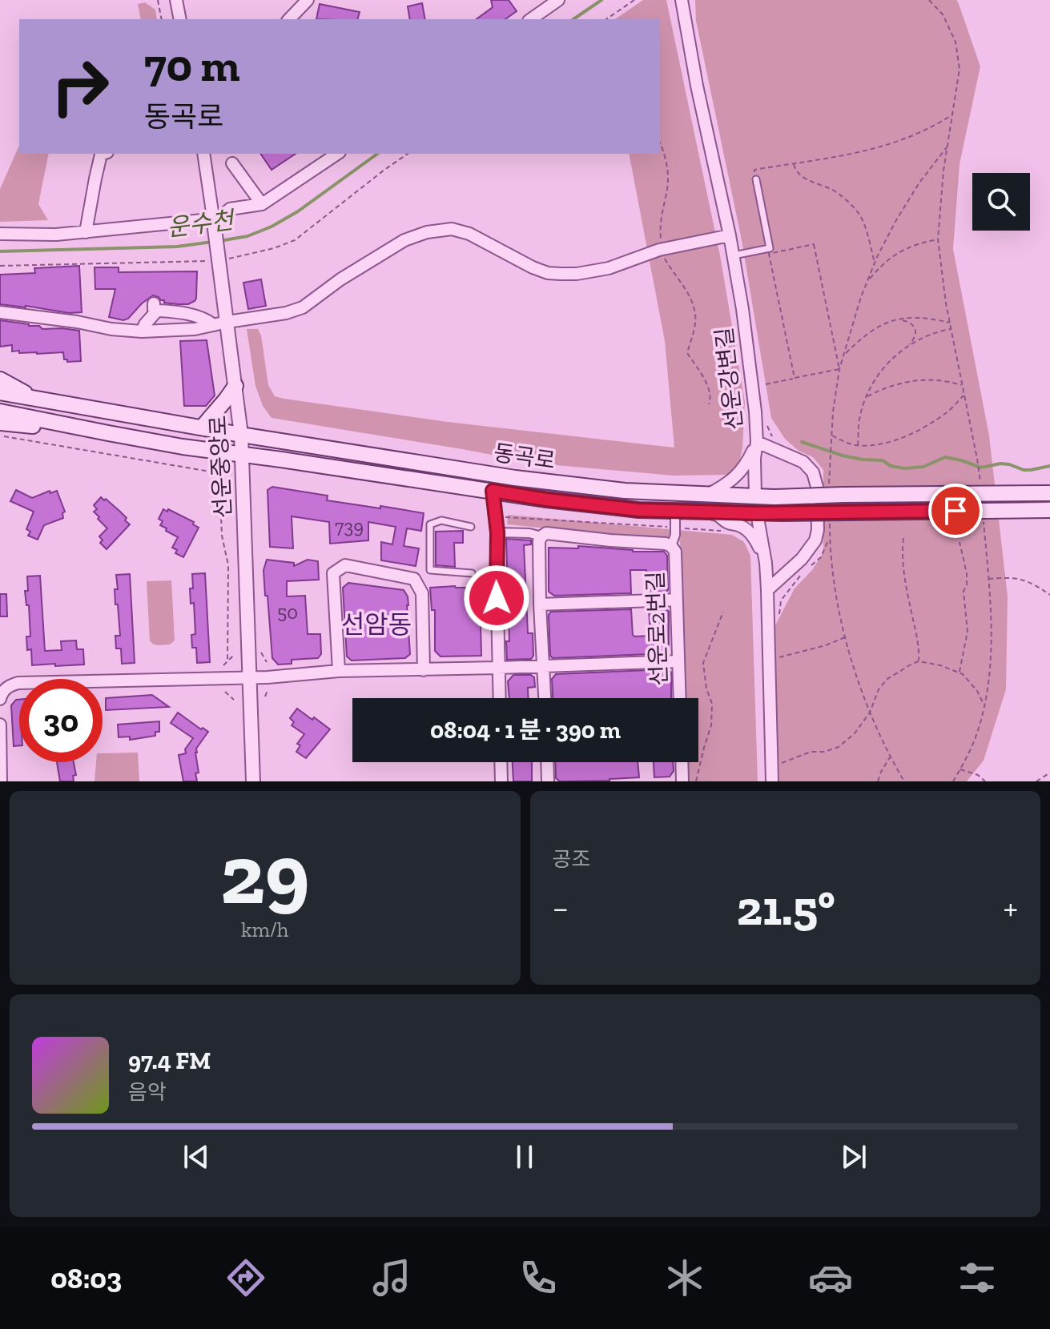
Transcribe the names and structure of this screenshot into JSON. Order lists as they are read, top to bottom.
{
  "streets": {
    "main road": ["동곡로"],
    "street": ["선운강변길", "선운중앙로", "선운로2번길"]
  },
  "crossings": [
    ["동곡로", "선운중앙로"]
  ],
  "districts": ["선암동"],
  "water": ["운수천"],
  "house_numbers": ["739", "50"],
  "page": {
    "turn": ["70 m", "동곡로"],
    "limit": "30",
    "trip": "08:04 · 1 분 · 390 m",
    "tile": [
      ["29", "km/h"],
      "공조"
    ],
    "heat": ["−", "21.5°", "+"],
    "song": ["97.4 FM", "음악"],
    "tabs": "08:03"
  }
}
